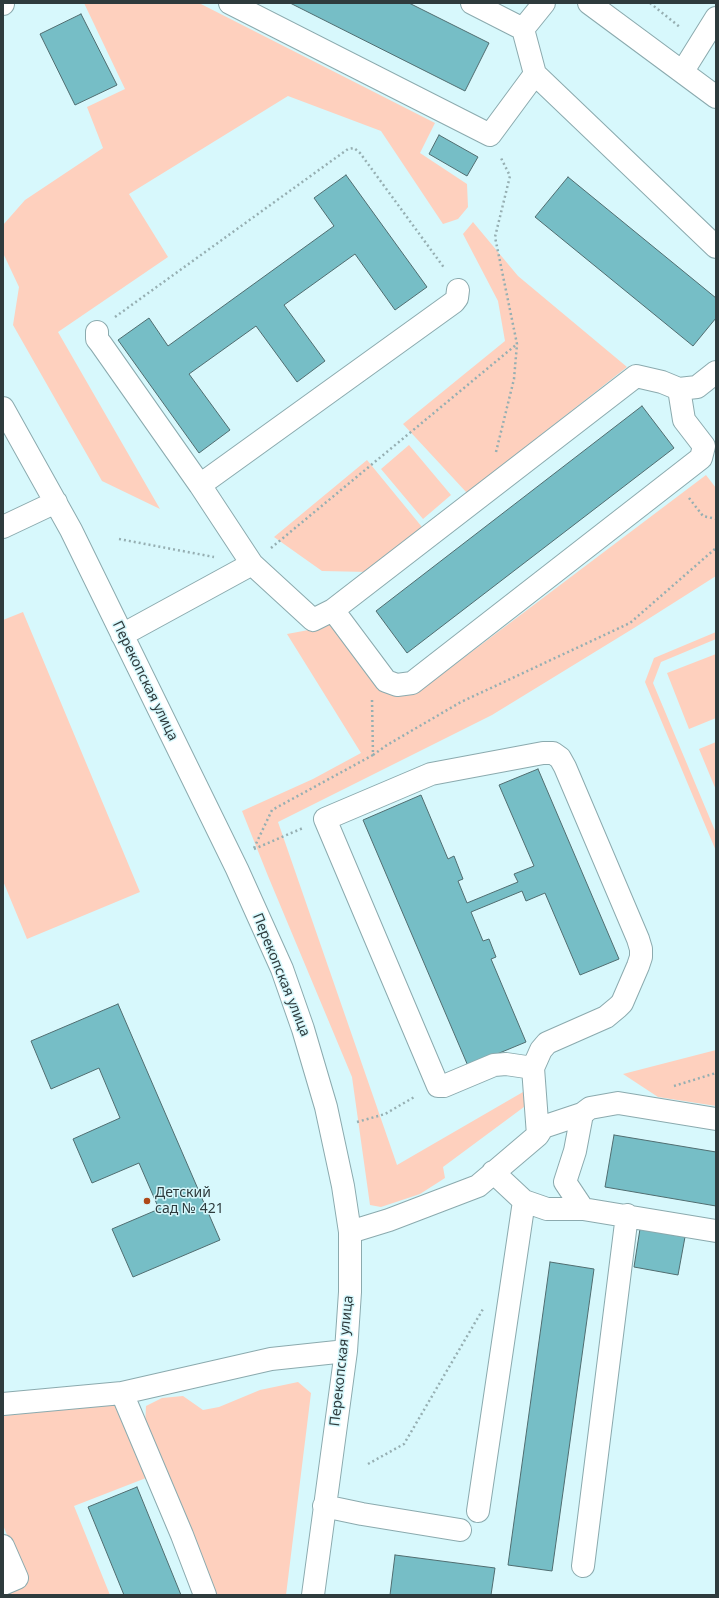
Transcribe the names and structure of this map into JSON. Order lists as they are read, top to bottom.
{
  "streets": {
    "street": ["Перекопская улица"]
  },
  "places": ["Детский сад № 421"]
}
